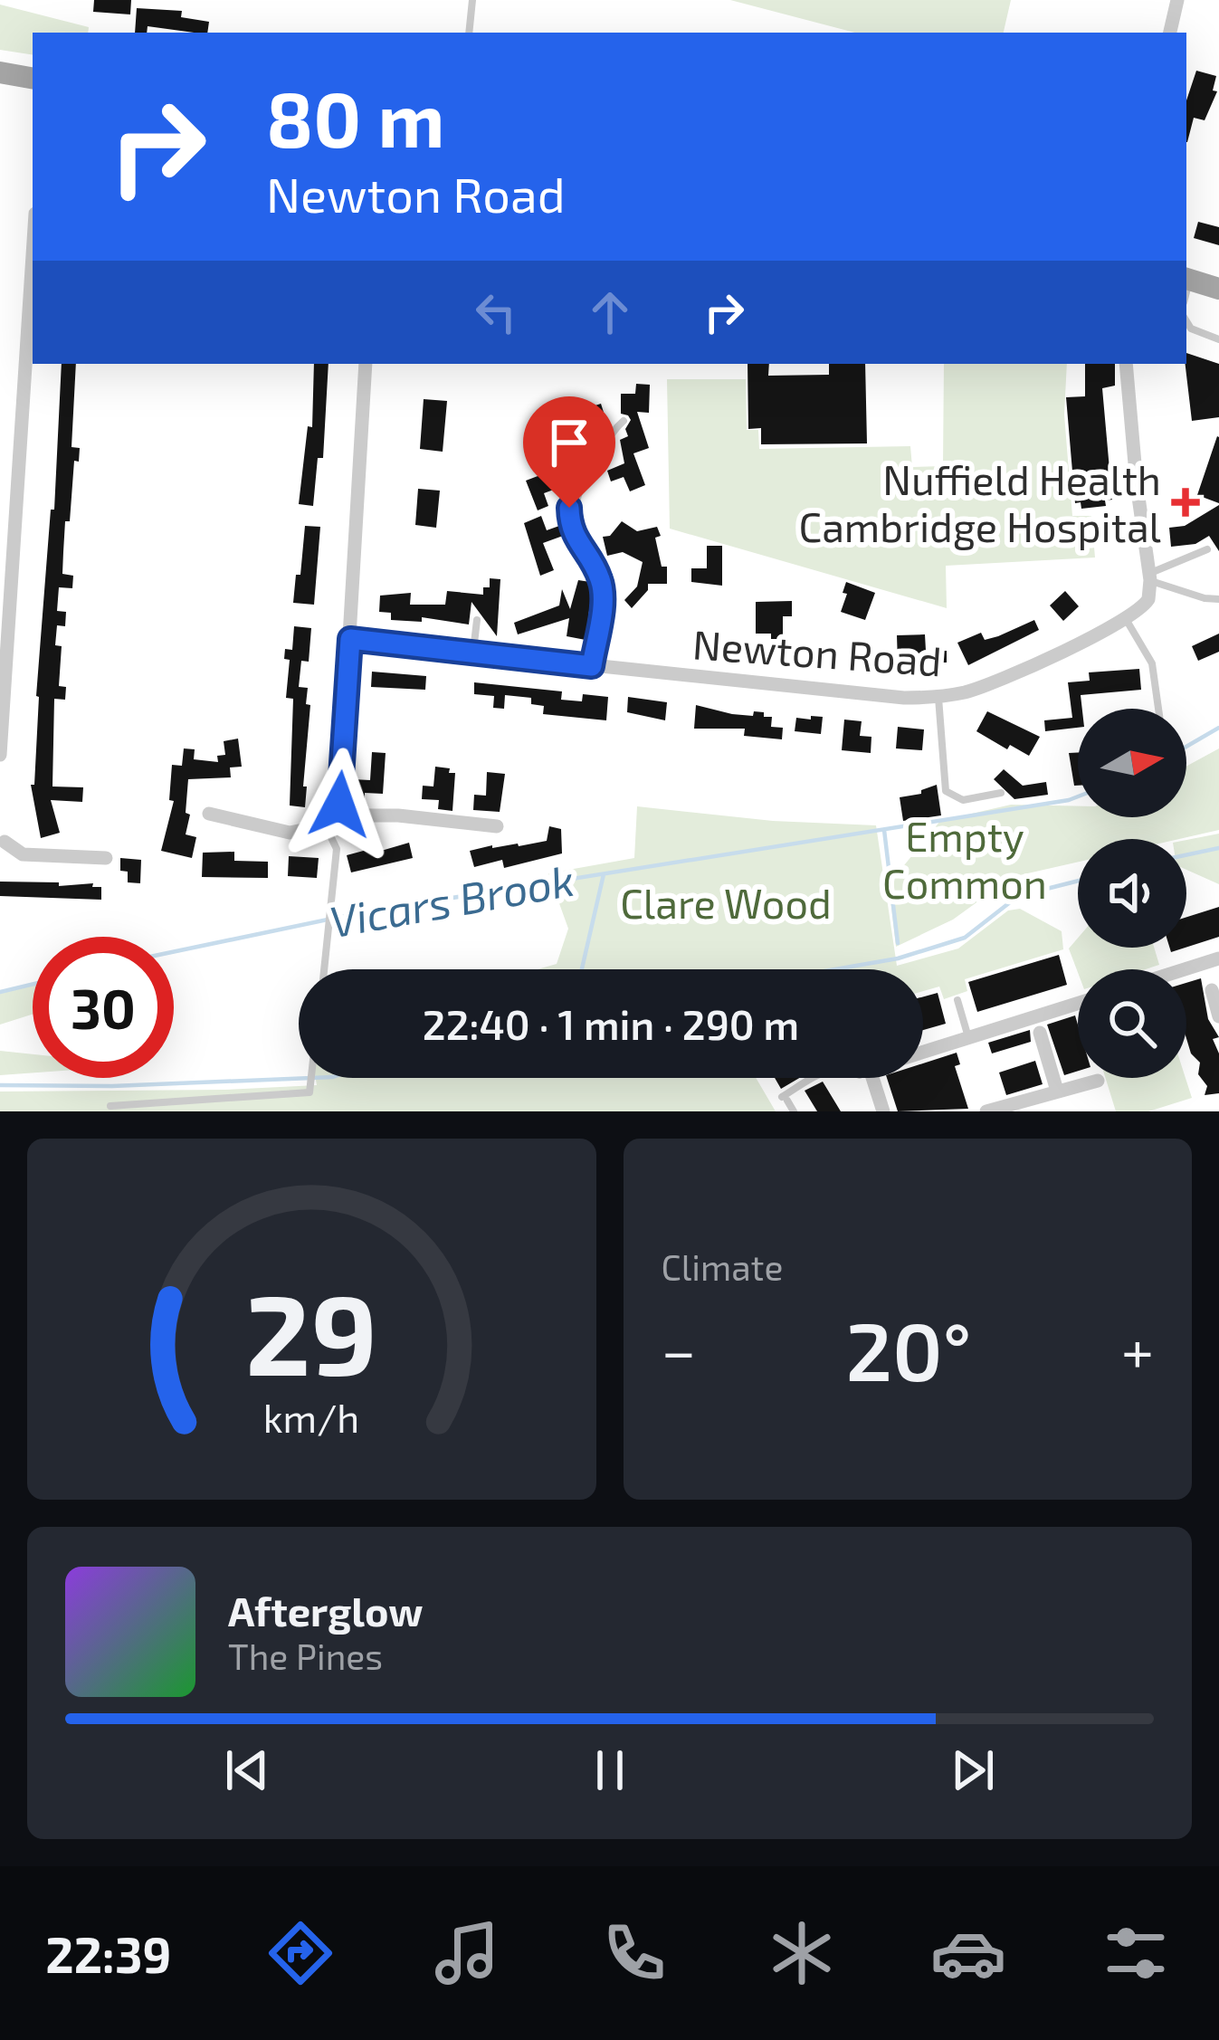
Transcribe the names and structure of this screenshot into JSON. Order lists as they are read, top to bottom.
{
  "streets": {
    "street": ["Newton Road"]
  },
  "water": ["Vicars Brook"],
  "parks": ["Empty Common", "Clare Wood"],
  "places": {
    "health": ["Nuffield Health Cambridge Hospital"]
  },
  "north": "right",
  "page": {
    "turn": ["80 m", "Newton Road"],
    "limit": "30",
    "trip": "22:40 · 1 min · 290 m",
    "tile": "Climate",
    "heat": ["−", "20°", "+"],
    "song": ["Afterglow", "The Pines"],
    "tabs": "22:39",
    "gauge": ["29", "km/h"]
  }
}
